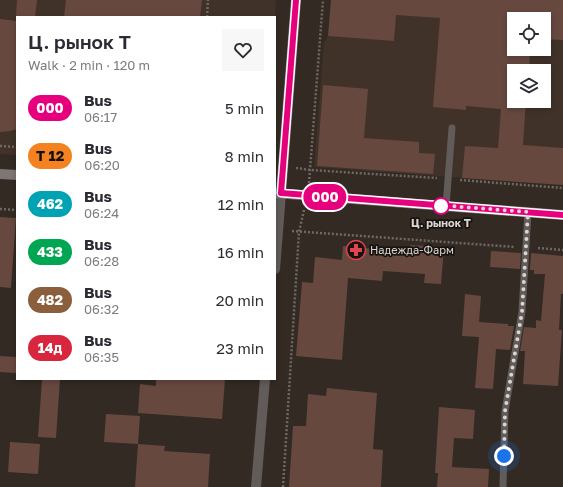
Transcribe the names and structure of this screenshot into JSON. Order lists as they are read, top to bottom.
{
  "places": {
    "other": ["Ц. рынок Т"],
    "pharmacy": ["Надежда-Фарм"]
  },
  "lines": ["bus line 000"],
  "page": {
    "on_map": "000",
    "heading": ["Ц. рынок Т", "Walk · 2 min · 120 m"],
    "list": [
      {
        "mark": "000",
        "name": "Bus",
        "note": "06:17",
        "value": "5 min"
      },
      {
        "mark": "Т 12",
        "name": "Bus",
        "note": "06:20",
        "value": "8 min"
      },
      {
        "mark": "462",
        "name": "Bus",
        "note": "06:24",
        "value": "12 min"
      },
      {
        "mark": "433",
        "name": "Bus",
        "note": "06:28",
        "value": "16 min"
      },
      {
        "mark": "482",
        "name": "Bus",
        "note": "06:32",
        "value": "20 min"
      },
      {
        "mark": "14д",
        "name": "Bus",
        "note": "06:35",
        "value": "23 min"
      }
    ]
  }
}
